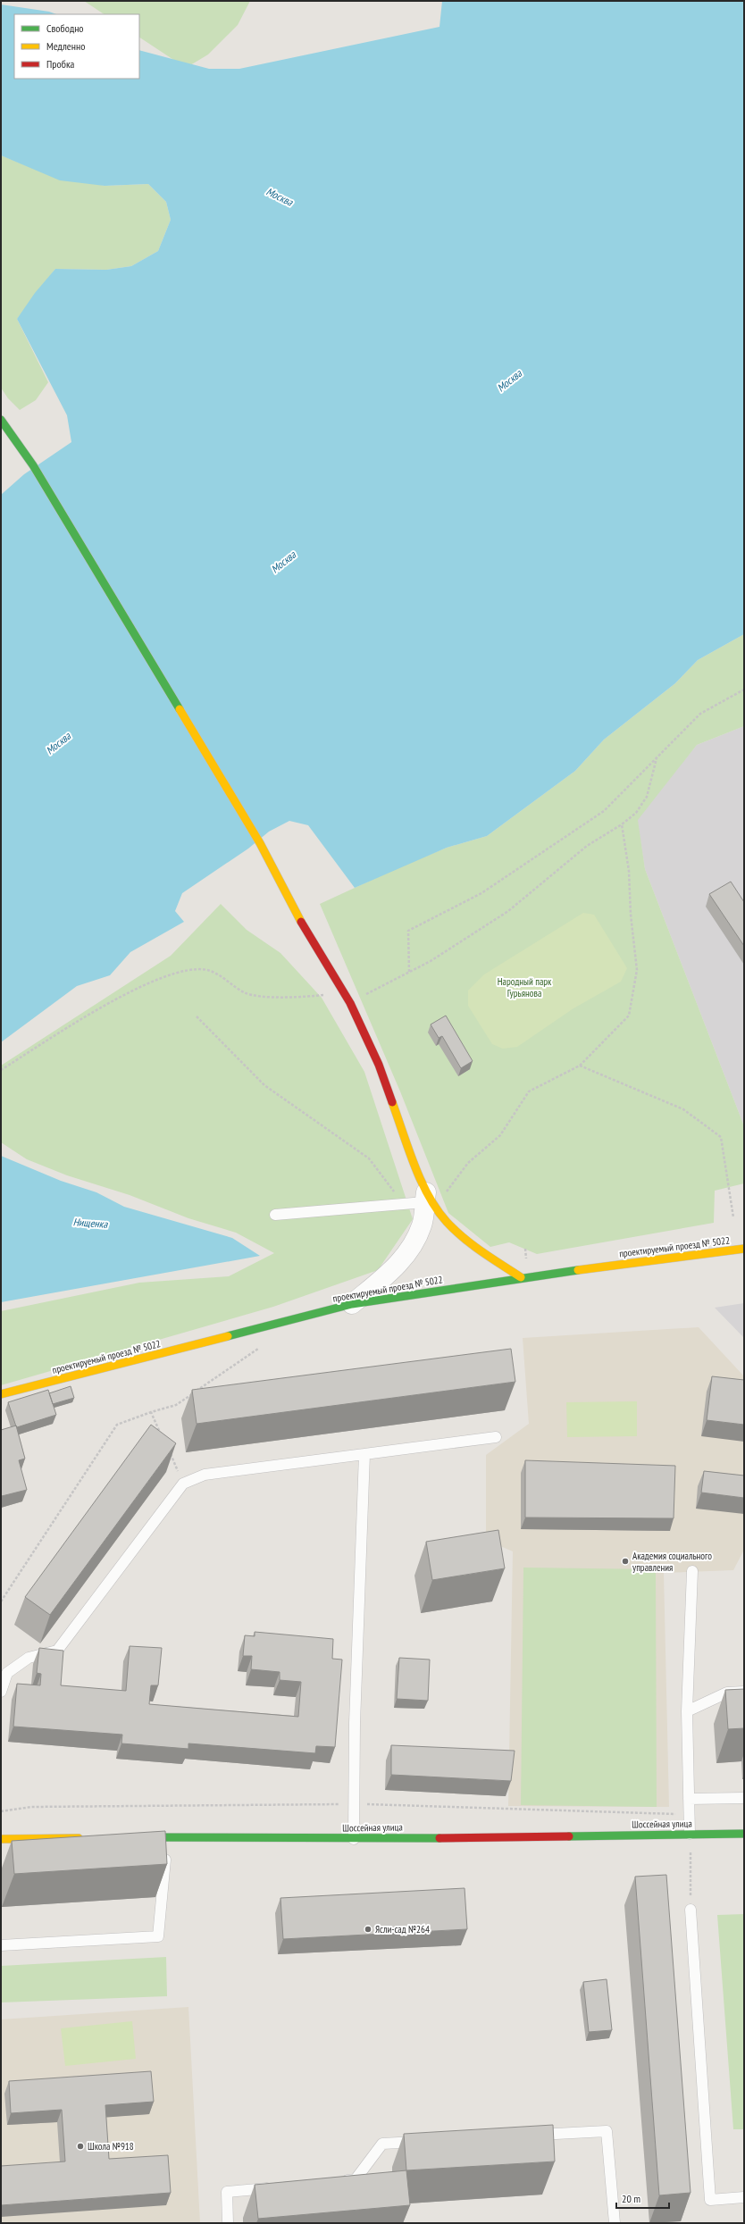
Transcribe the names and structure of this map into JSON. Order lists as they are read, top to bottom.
{
  "streets": {
    "street": ["проектируемый проезд № 5022", "Шоссейная улица"]
  },
  "water": ["Москва", "Нищенка"],
  "parks": ["Народный парк Гурьянова"],
  "places": ["Академия социального управления", "Ясли-сад №264", "Школа №918"],
  "legend": ["Свободно", "Медленно", "Пробка"],
  "scale_bar": "20 m"
}
